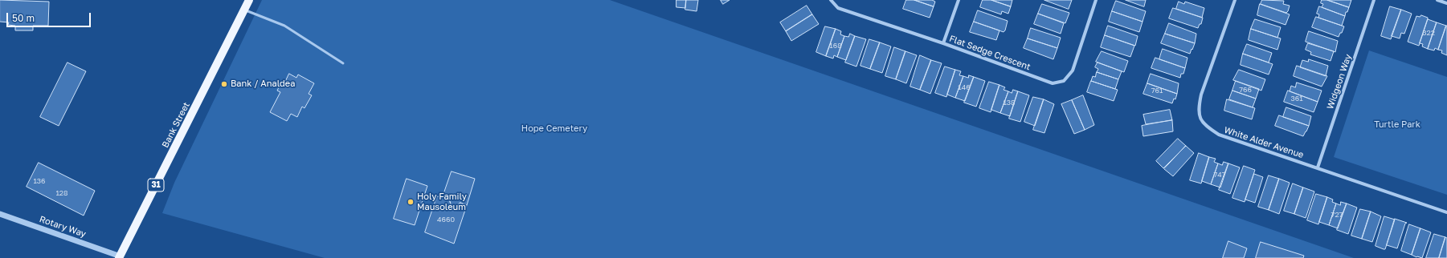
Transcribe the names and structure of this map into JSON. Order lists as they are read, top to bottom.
{
  "streets": {
    "main road": ["Bank Street", "31"],
    "street": [
      "Flat Sedge Crescent",
      "Widgeon Way",
      "White Alder Avenue",
      "Rotary Way"
    ]
  },
  "crossings": [
    ["Widgeon Way", "White Alder Avenue"],
    ["Bank Street", "Rotary Way"]
  ],
  "parks": ["Turtle Park", "Hope Cemetery"],
  "places": ["Bank / Analdea", "Holy Family Mausoleum"],
  "house_numbers": [
    "322",
    "168",
    "146",
    "766",
    "761",
    "361",
    "138",
    "747",
    "136",
    "128",
    "727",
    "4660"
  ],
  "scale_bar": "50 m"
}
